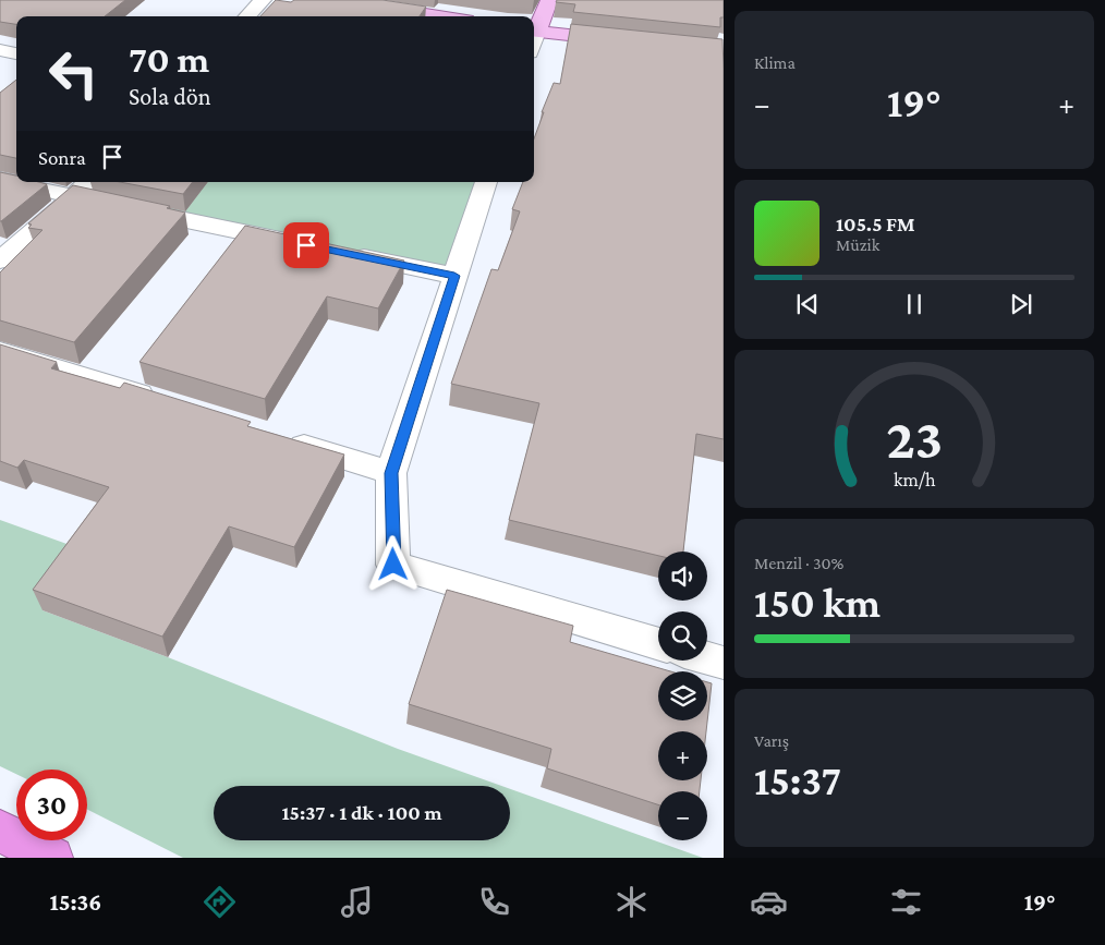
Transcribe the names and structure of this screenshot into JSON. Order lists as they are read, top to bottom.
{
  "page": {
    "tile": [
      "Klima",
      ["Menzil · 30%", "150 km"],
      ["Varış", "15:37"]
    ],
    "turn": ["70 m", "Sola dön"],
    "heat": ["−", "19°", "+"],
    "then": "Sonra",
    "song": ["105.5 FM", "Müzik"],
    "map_buttons": ["+", "−"],
    "limit": "30",
    "trip": "15:37 · 1 dk · 100 m",
    "tabs": ["15:36", "19°"],
    "gauge": ["23", "km/h"]
  }
}
